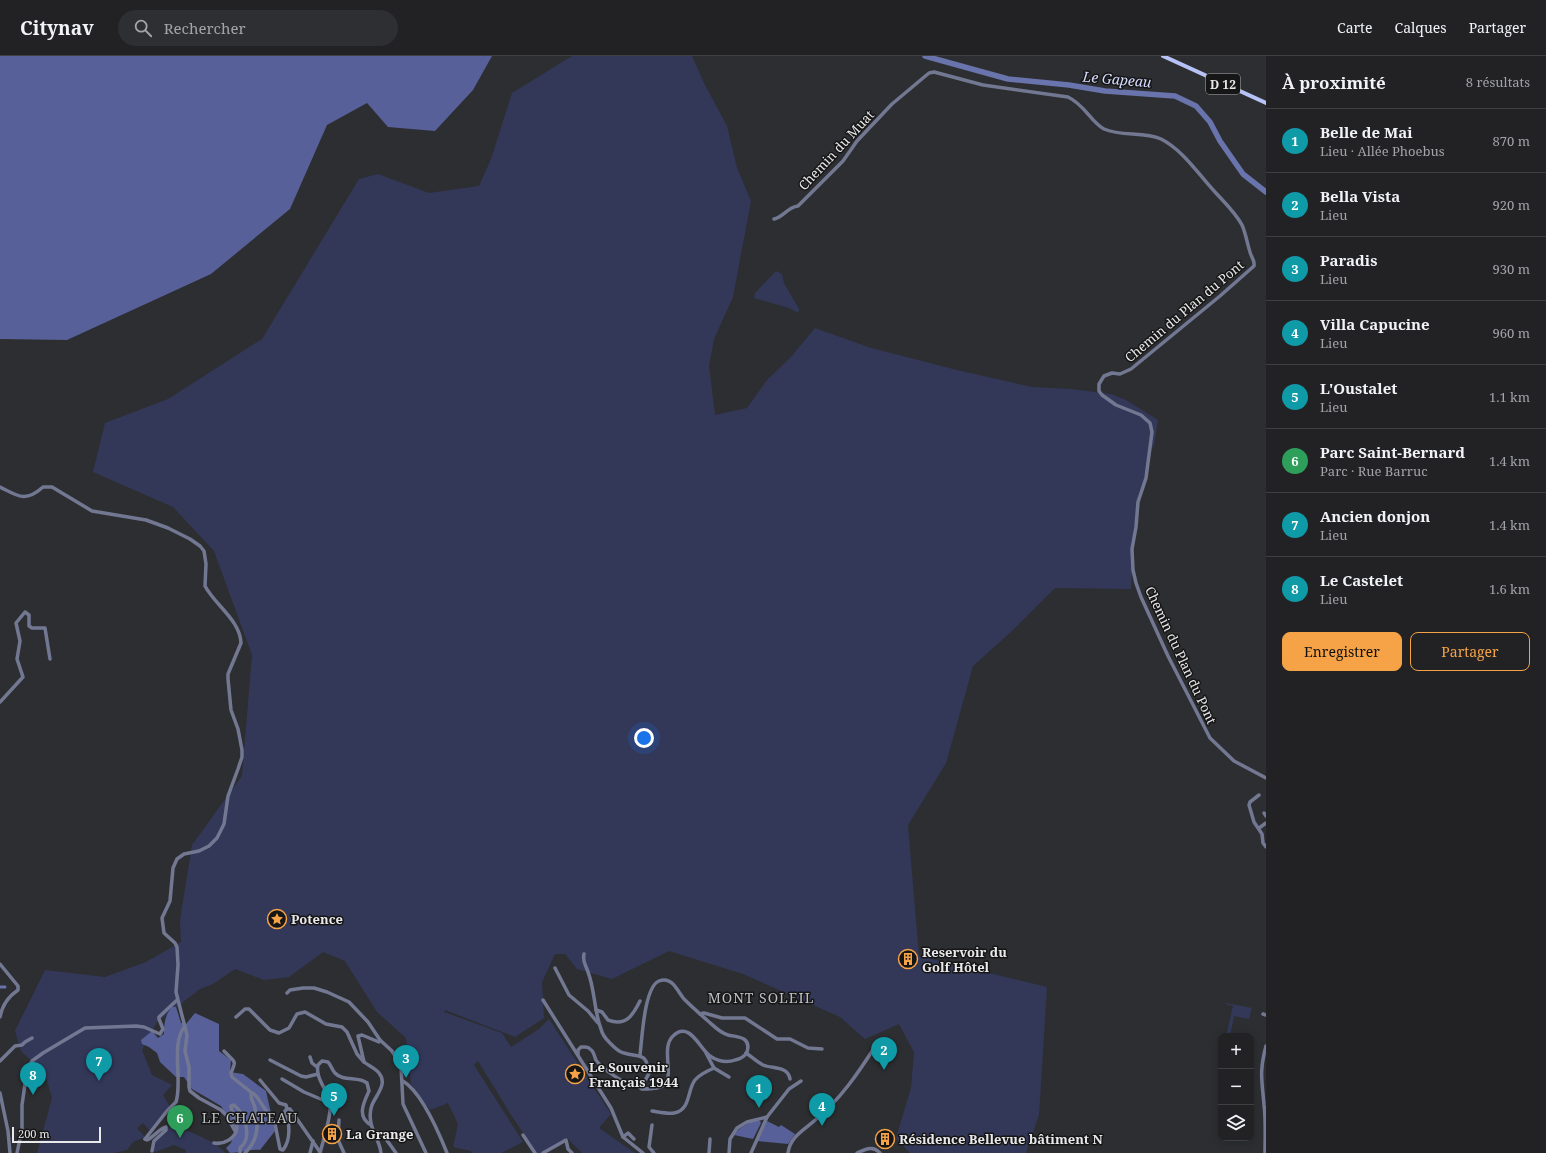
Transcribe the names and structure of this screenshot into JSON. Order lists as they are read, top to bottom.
{
  "streets": {
    "main road": ["D 12"],
    "street": ["Chemin du Muat", "Chemin du Plan du Pont"]
  },
  "crossings": [
    ["Chemin du Muat", "Chemin du Plan du Pont"]
  ],
  "districts": ["MONT SOLEIL", "LE CHATEAU"],
  "water": ["Le Gapeau"],
  "places": {
    "place": ["Potence", "Le Souvenir Français 1944"],
    "building": ["Reservoir du Golf Hôtel", "La Grange", "Résidence Bellevue bâtiment N"]
  },
  "scale_bar": "200 m",
  "page": {
    "header": "Citynav",
    "search": "Rechercher",
    "nav": ["Carte", "Calques", "Partager"],
    "heading": ["À proximité", "8 résultats"],
    "list": [
      {
        "mark": "1",
        "name": "Belle de Mai",
        "note": "Lieu · Allée Phoebus",
        "value": "870 m"
      },
      {
        "mark": "2",
        "name": "Bella Vista",
        "note": "Lieu",
        "value": "920 m"
      },
      {
        "mark": "3",
        "name": "Paradis",
        "note": "Lieu",
        "value": "930 m"
      },
      {
        "mark": "4",
        "name": "Villa Capucine",
        "note": "Lieu",
        "value": "960 m"
      },
      {
        "mark": "5",
        "name": "L'Oustalet",
        "note": "Lieu",
        "value": "1.1 km"
      },
      {
        "mark": "6",
        "name": "Parc Saint-Bernard",
        "note": "Parc · Rue Barruc",
        "value": "1.4 km"
      },
      {
        "mark": "7",
        "name": "Ancien donjon",
        "note": "Lieu",
        "value": "1.4 km"
      },
      {
        "mark": "8",
        "name": "Le Castelet",
        "note": "Lieu",
        "value": "1.6 km"
      }
    ],
    "buttons": ["Enregistrer", "Partager"],
    "map_buttons": ["+", "−"],
    "pins": [
      "2",
      "3",
      "7",
      "8",
      "1",
      "5",
      "4",
      "6"
    ],
    "scale": "200 m"
  }
}
